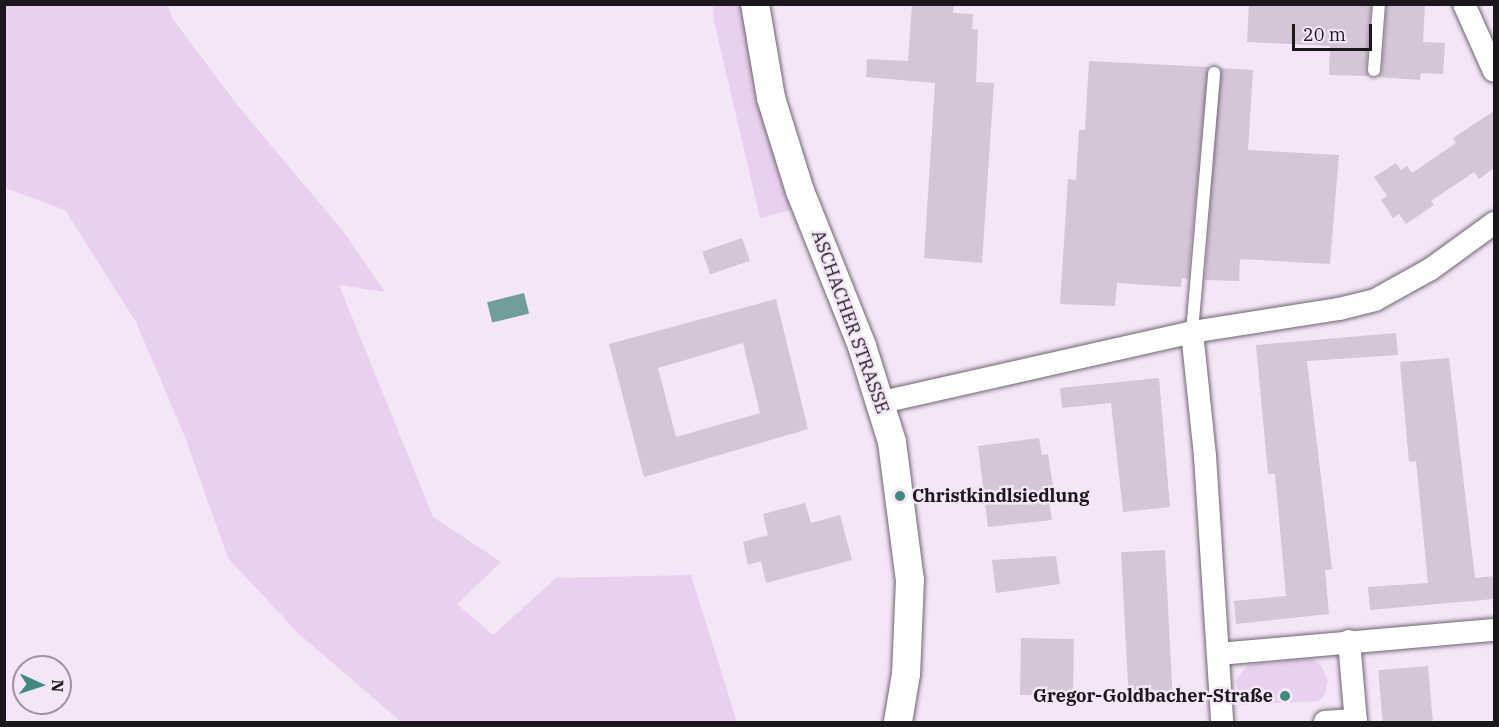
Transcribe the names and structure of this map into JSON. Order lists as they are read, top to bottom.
{
  "streets": {
    "street": ["ASCHACHER STRASSE"]
  },
  "places": ["Christkindlsiedlung", "Gregor-Goldbacher-Straße"],
  "scale_bar": "20 m",
  "north": "right"
}
